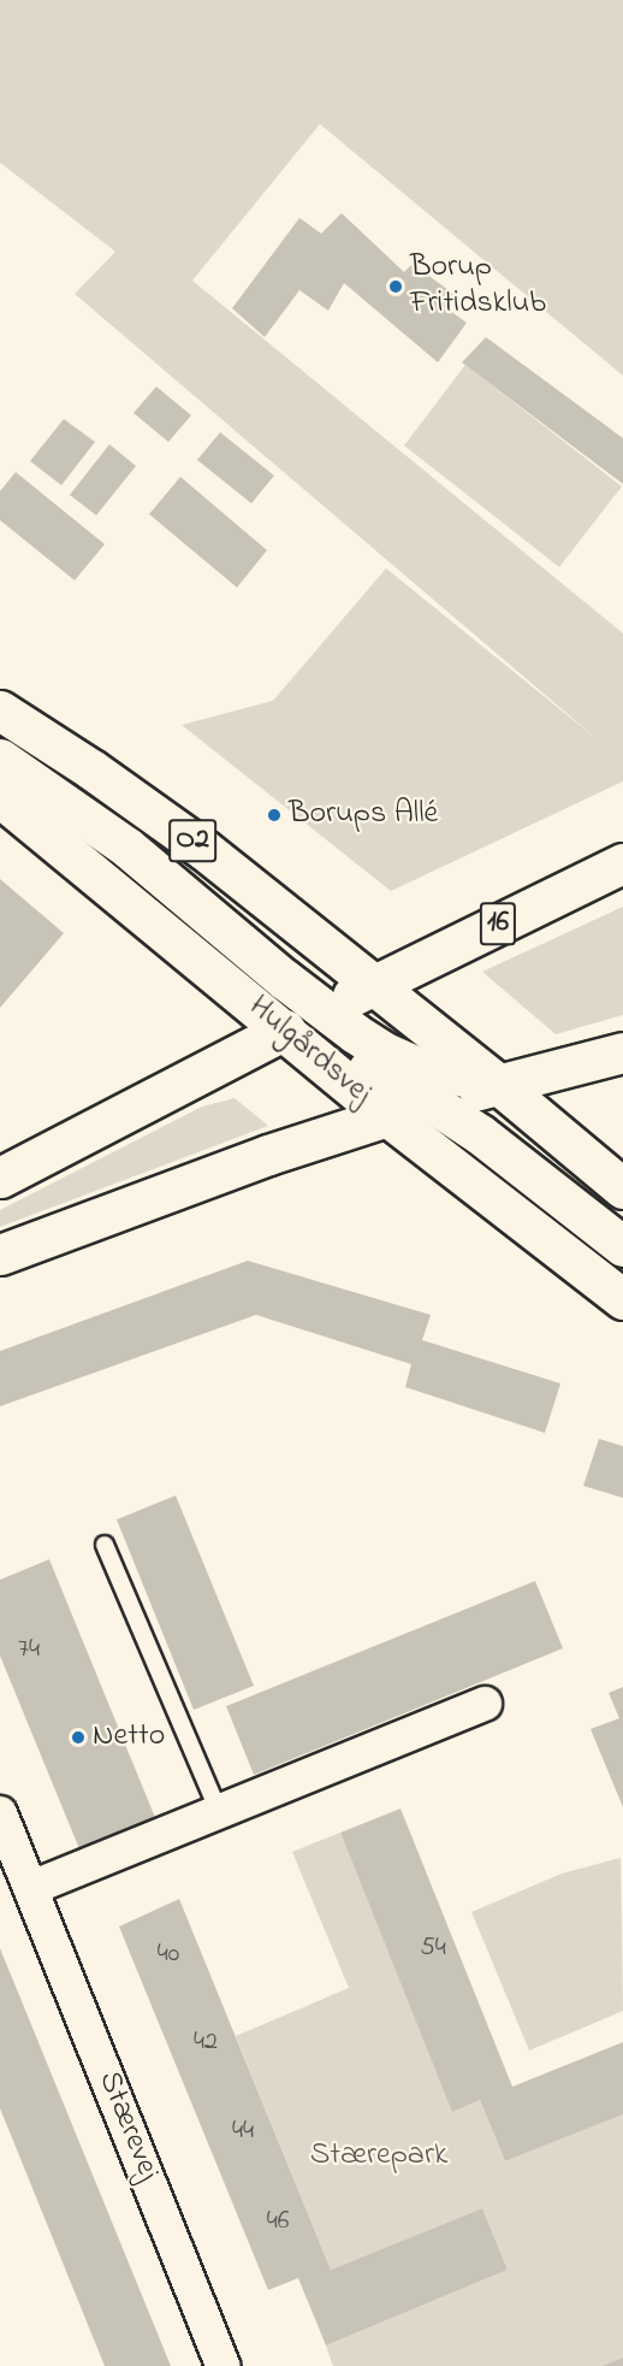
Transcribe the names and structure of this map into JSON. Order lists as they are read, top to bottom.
{
  "streets": {
    "main road": ["O2", "16", "Hulgårdsvej"],
    "street": ["Stærevej"]
  },
  "crossings": [
    ["O2", "16"],
    ["16", "Hulgårdsvej"]
  ],
  "parks": ["Stærepark"],
  "places": ["Borup Fritidsklub", "Borups Allé", "Netto"],
  "house_numbers": [
    "74",
    "54",
    "40",
    "42",
    "44",
    "46"
  ]
}
